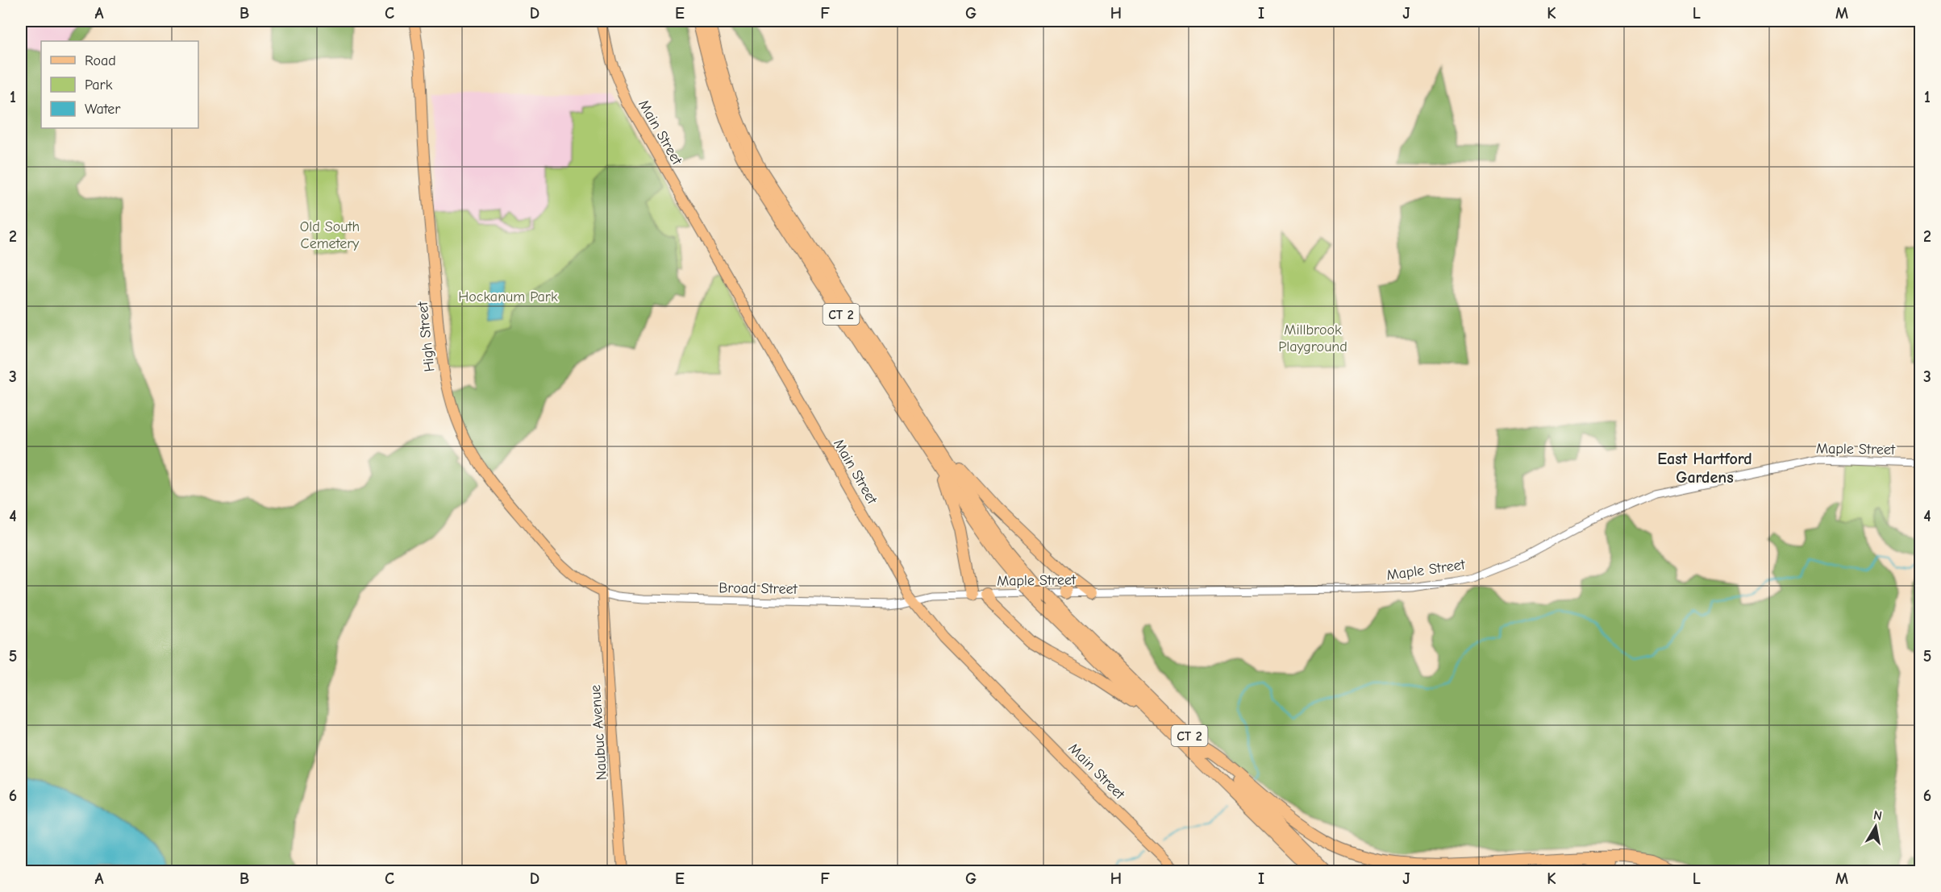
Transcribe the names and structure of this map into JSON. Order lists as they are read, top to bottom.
{
  "streets": {
    "highway": ["CT 2"],
    "main road": ["Main Street", "High Street", "Naubuc Avenue"],
    "street": ["Maple Street", "Broad Street"]
  },
  "crossings": [
    ["Main Street", "Maple Street"],
    ["Main Street", "Broad Street"],
    ["High Street", "Broad Street"],
    ["High Street", "Naubuc Avenue"],
    ["Maple Street", "Broad Street"],
    ["Broad Street", "Naubuc Avenue"]
  ],
  "districts": ["East Hartford Gardens"],
  "parks": ["Old South Cemetery", "Hockanum Park", "Millbrook Playground"],
  "legend": ["Road", "Park", "Water"],
  "north": "top",
  "grid": {
    "columns": [
      "A",
      "B",
      "C",
      "D",
      "E",
      "F",
      "G",
      "H",
      "I",
      "J",
      "K",
      "L",
      "M"
    ],
    "rows": [
      "1",
      "2",
      "3",
      "4",
      "5",
      "6"
    ]
  }
}
